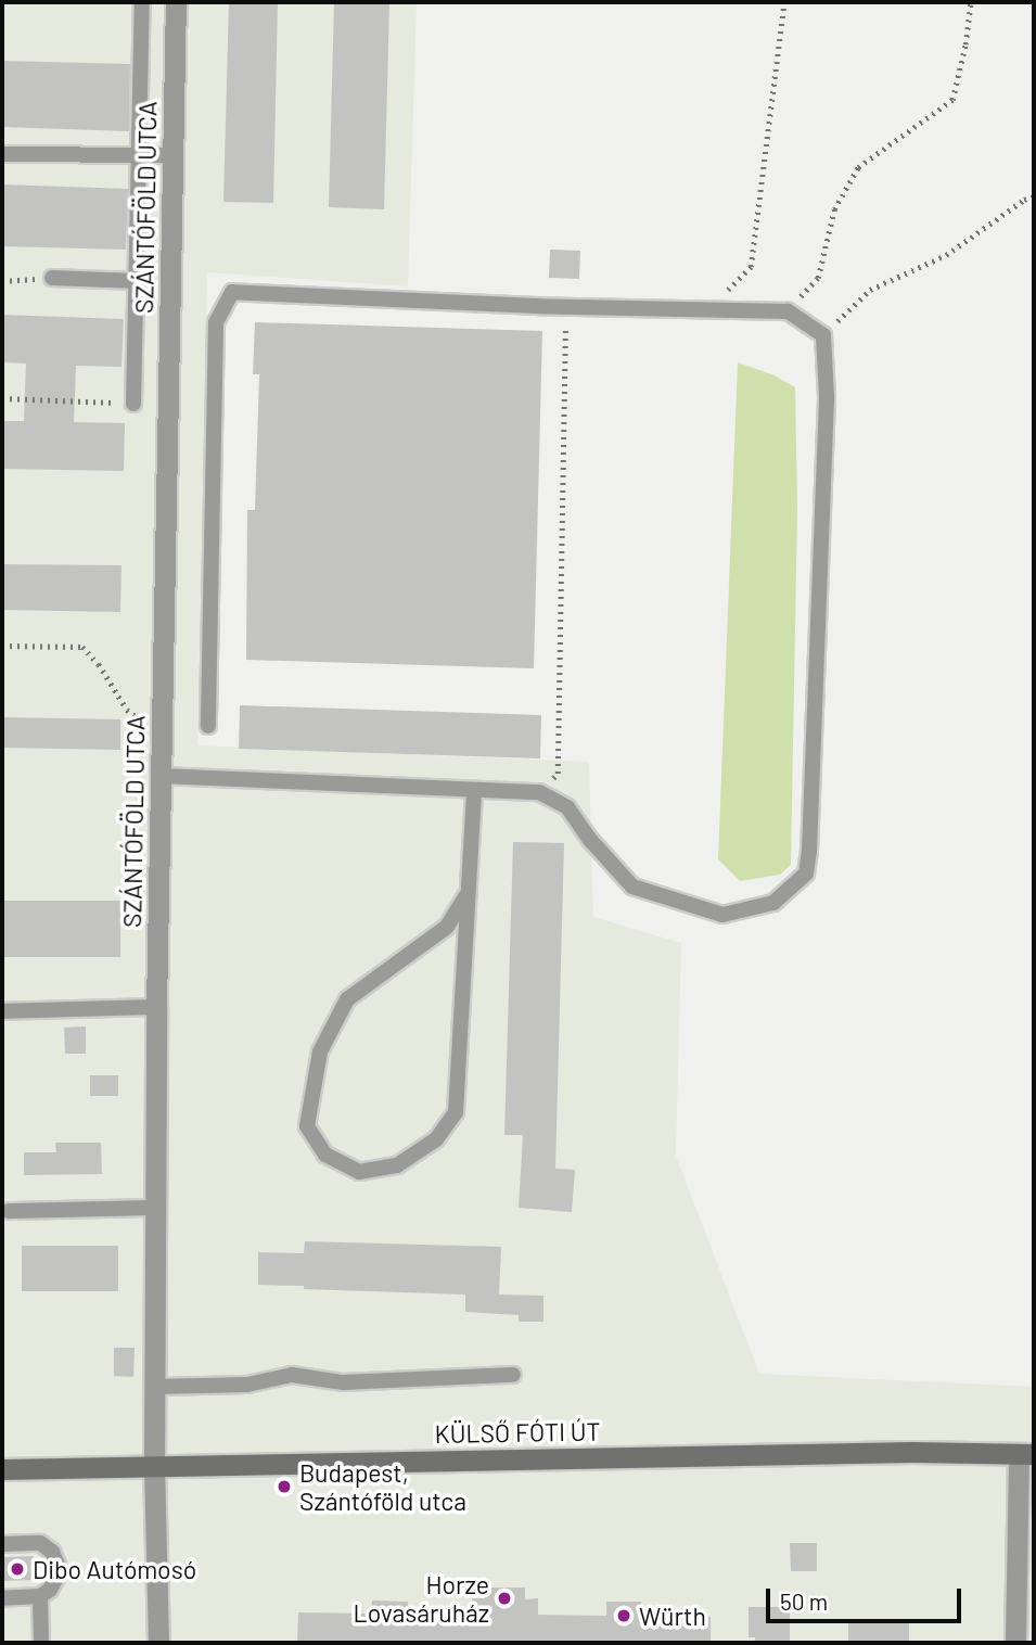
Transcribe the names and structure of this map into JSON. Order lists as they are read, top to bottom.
{
  "streets": {
    "main road": ["KÜLSŐ FÓTI ÚT"],
    "street": ["SZÁNTÓFÖLD UTCA"]
  },
  "crossings": [
    ["SZÁNTÓFÖLD UTCA", "KÜLSŐ FÓTI ÚT"]
  ],
  "places": [
    "Budapest, Szántóföld utca",
    "Dibo Autómosó",
    "Horze Lovasáruház",
    "Würth"
  ],
  "scale_bar": "50 m"
}
